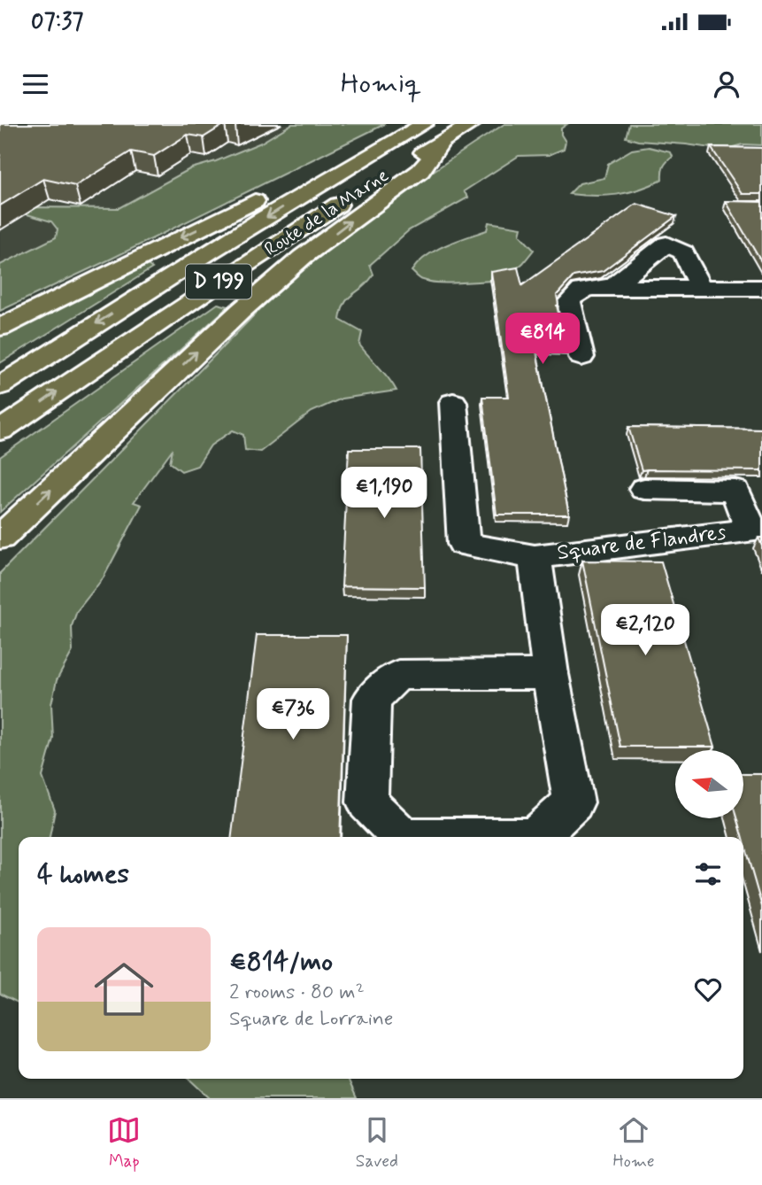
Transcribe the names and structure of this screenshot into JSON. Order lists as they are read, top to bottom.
{
  "streets": {
    "highway": ["Route de la Marne", "D 199"],
    "street": ["Square de Flandres"]
  },
  "north": "left",
  "page": {
    "status": "07:37",
    "header": "Homiq",
    "price": [
      "€814",
      "€1,190",
      "€2,120",
      "€736"
    ],
    "heading": "4 homes",
    "list": [
      {
        "name": "€814/mo",
        "note": "2 rooms · 80 m² · Square de Lorraine"
      }
    ],
    "tabs": ["Map", "Saved", "Home"]
  }
}
